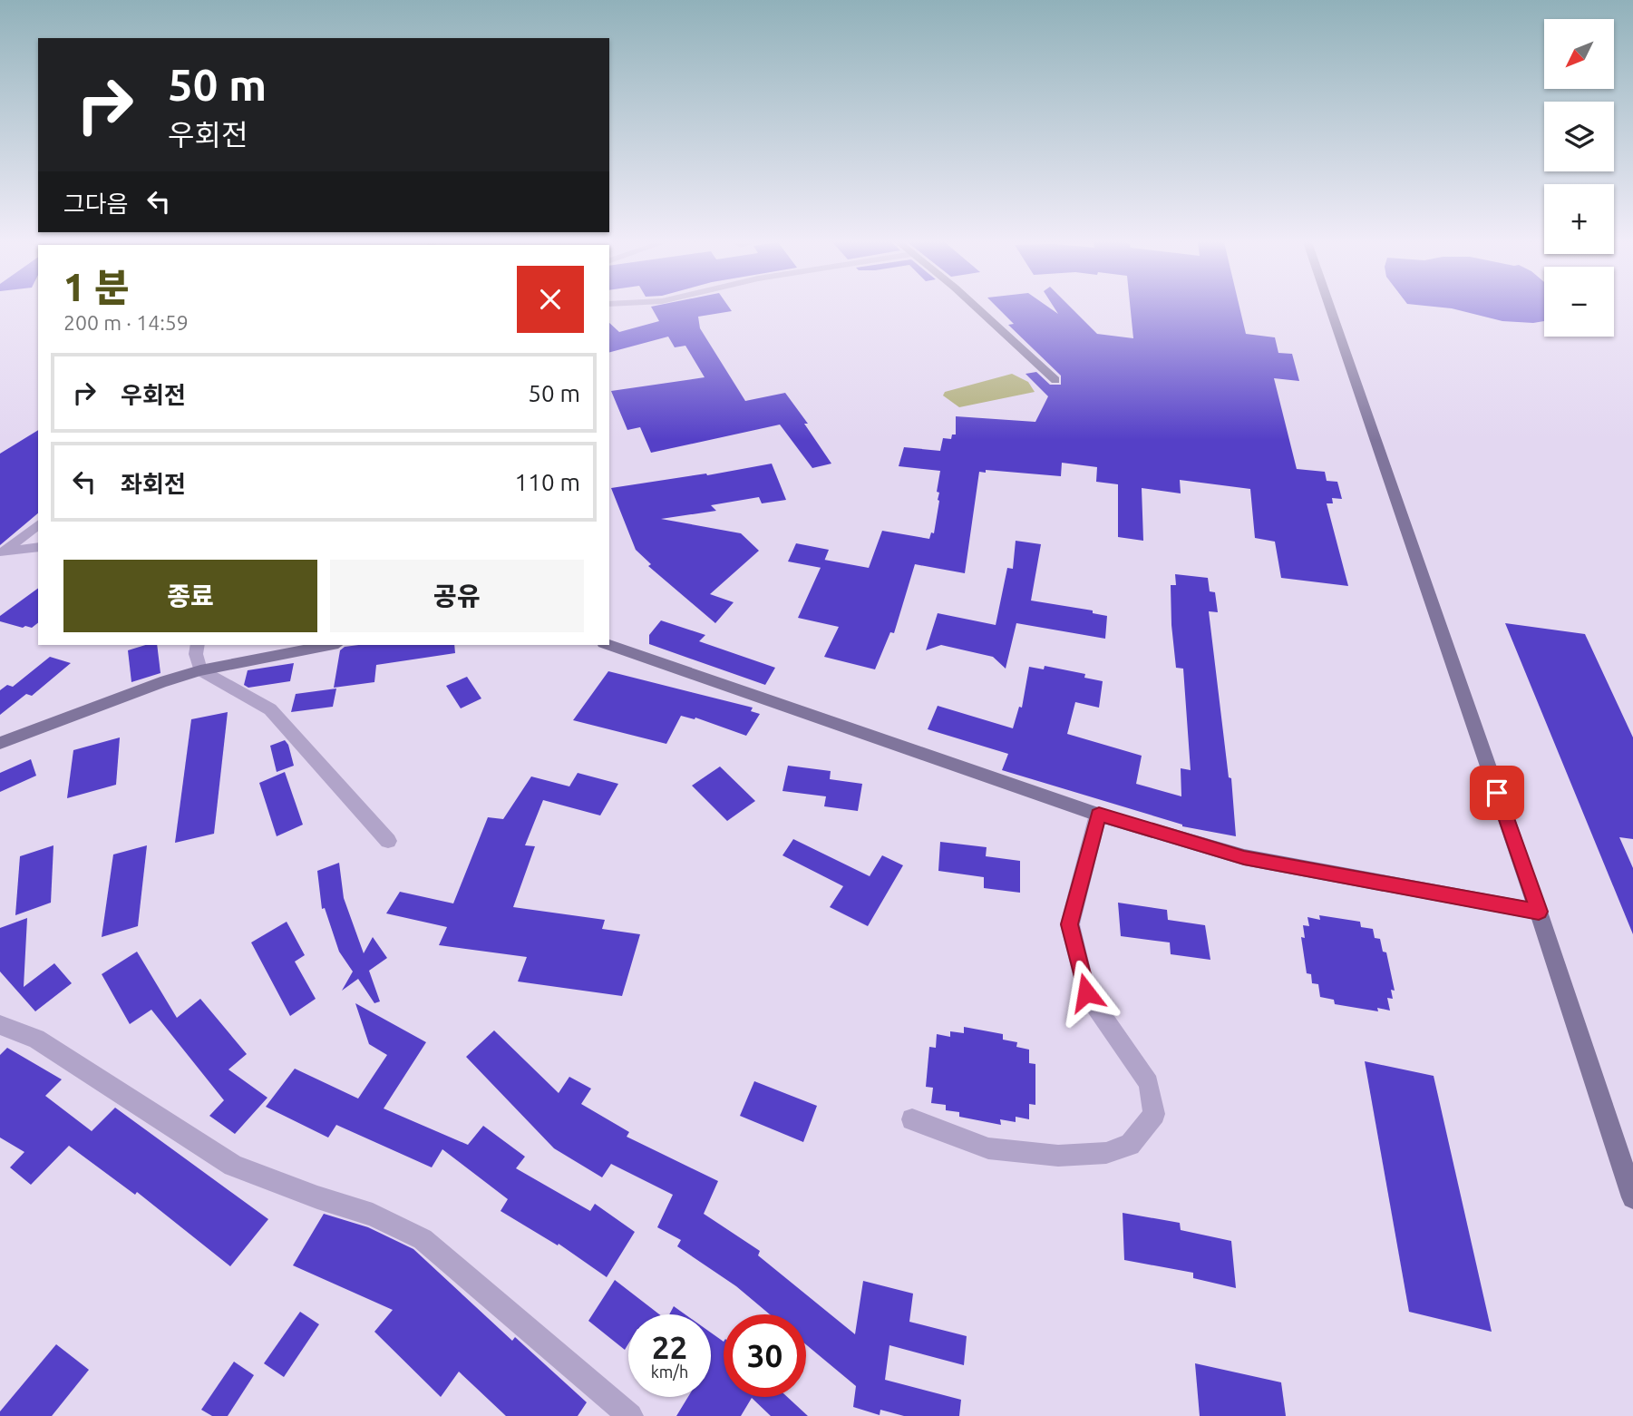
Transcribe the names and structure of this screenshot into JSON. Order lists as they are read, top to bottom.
{
  "north": "bottom left",
  "page": {
    "map_buttons": ["+", "−"],
    "turn": ["50 m", "우회전"],
    "then": "그다음",
    "heading": ["1 분", "200 m · 14:59"],
    "list": [
      {
        "name": "우회전",
        "value": "50 m"
      },
      {
        "name": "좌회전",
        "value": "110 m"
      }
    ],
    "buttons": ["종료", "공유"],
    "speed": "22 km/h",
    "limit": "30"
  }
}
